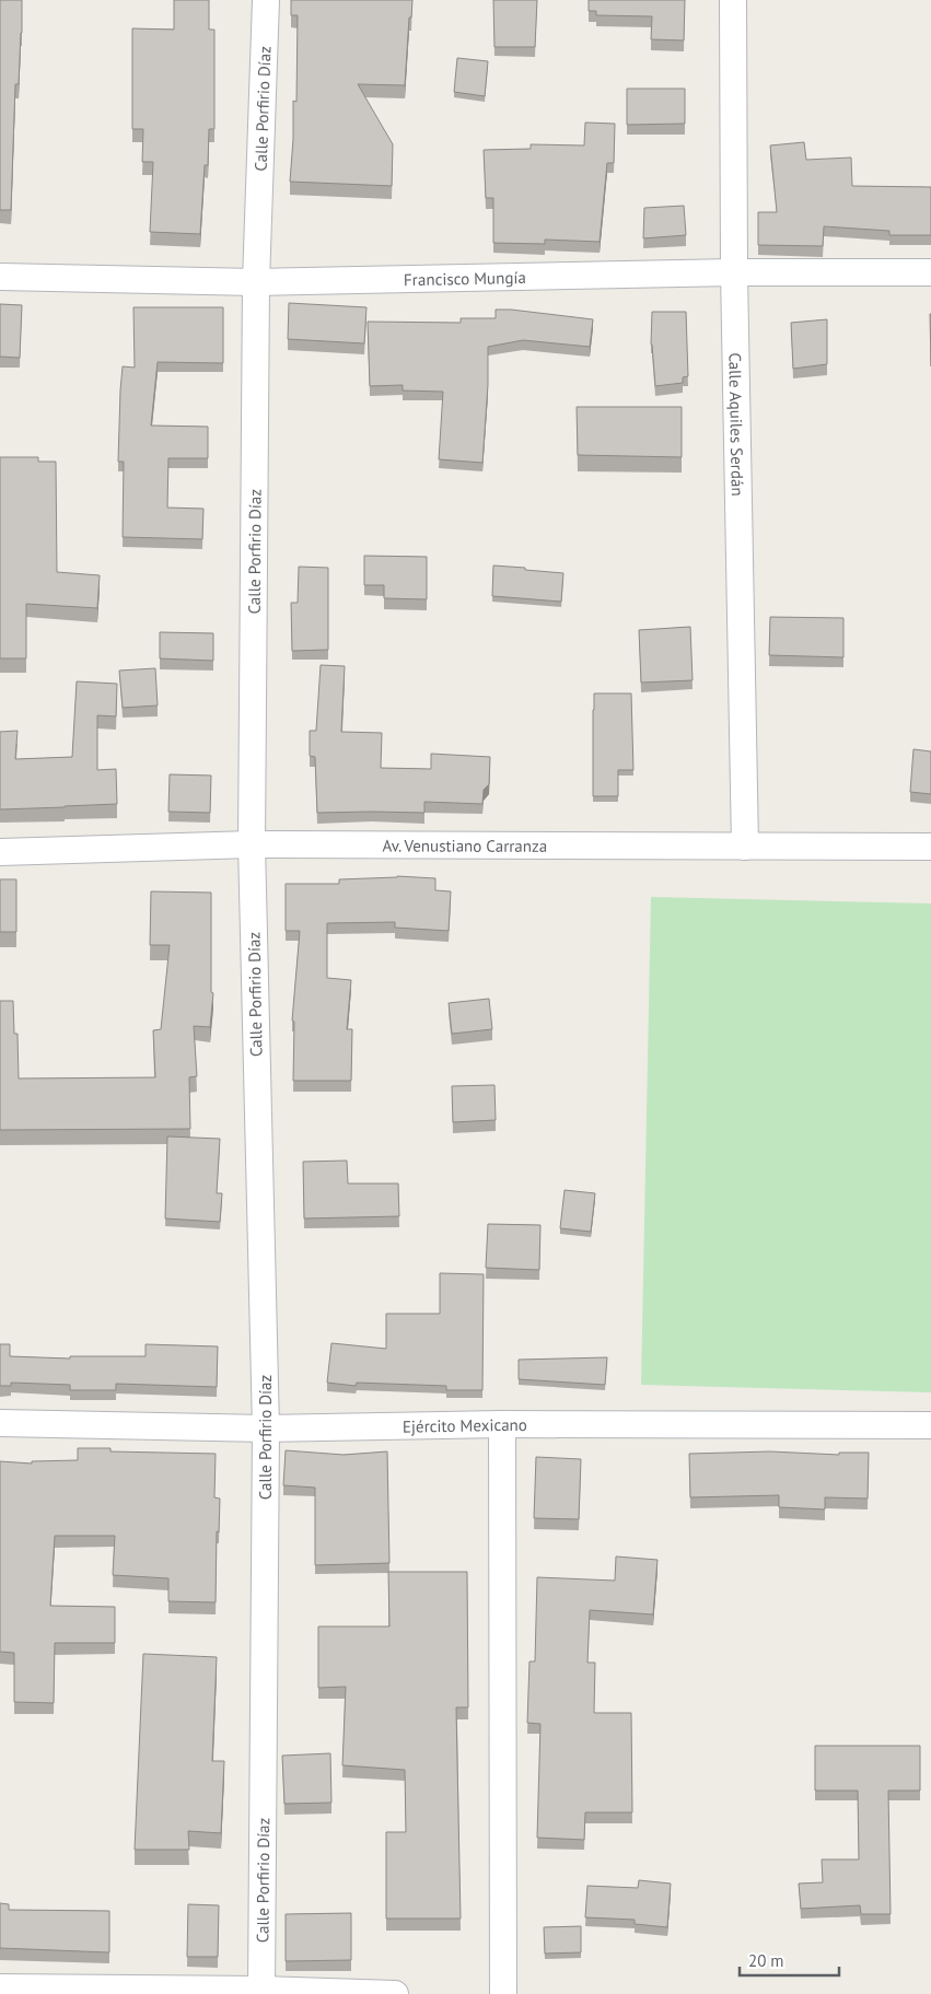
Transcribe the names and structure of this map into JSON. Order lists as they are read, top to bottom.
{
  "streets": {
    "street": [
      "Calle Porfirio Díaz",
      "Francisco Mungía",
      "Calle Aquiles Serdán",
      "Av. Venustiano Carranza",
      "Ejército Mexicano"
    ]
  },
  "crossings": [
    ["Calle Porfirio Díaz", "Francisco Mungía"],
    ["Calle Porfirio Díaz", "Av. Venustiano Carranza"],
    ["Calle Porfirio Díaz", "Ejército Mexicano"],
    ["Francisco Mungía", "Calle Aquiles Serdán"],
    ["Calle Aquiles Serdán", "Av. Venustiano Carranza"]
  ],
  "scale_bar": "20 m"
}
